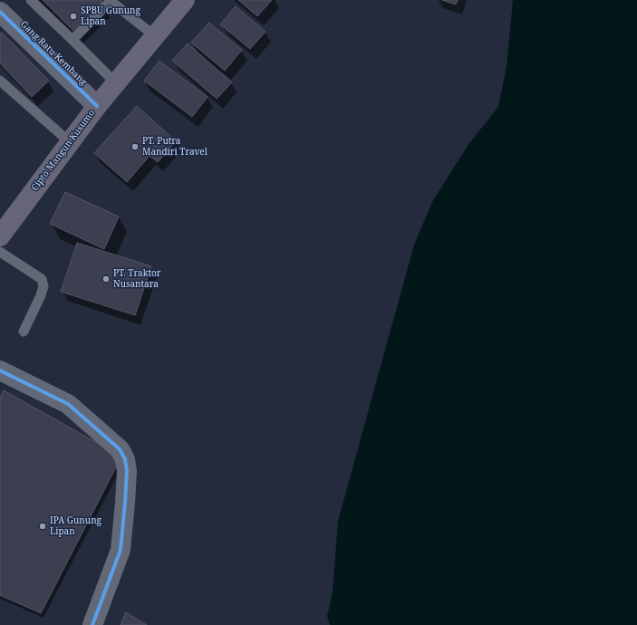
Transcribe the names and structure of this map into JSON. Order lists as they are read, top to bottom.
{
  "streets": {
    "highway": ["Cipto Mangun Kusumo"],
    "street": ["Gang Ratu Kembang"]
  },
  "crossings": [
    ["Gang Ratu Kembang", "Cipto Mangun Kusumo"]
  ],
  "places": [
    "SPBU Gunung Lipan",
    "PT. Putra Mandiri Travel",
    "PT. Traktor Nusantara",
    "IPA Gunung Lipan"
  ]
}
